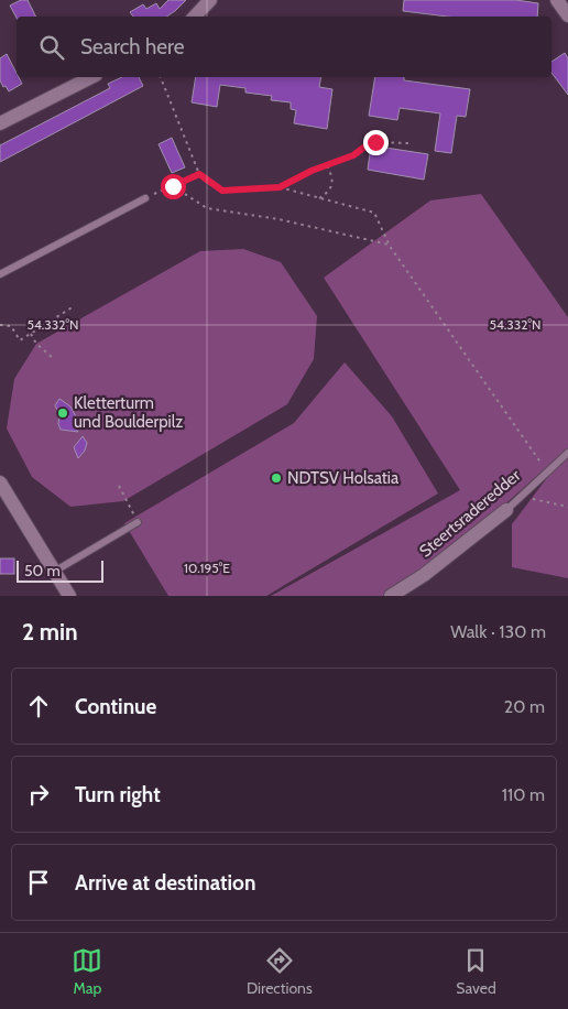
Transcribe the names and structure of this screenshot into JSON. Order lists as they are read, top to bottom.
{
  "streets": {
    "street": ["Steertsraderedder"]
  },
  "places": ["Kletterturm und Boulderpilz", "NDTSV Holsatia"],
  "scale_bar": "50 m",
  "page": {
    "search": "Search here",
    "scale": "50 m",
    "heading": ["2 min", "Walk · 130 m"],
    "list": [
      ["Continue", "20 m"],
      ["Turn right", "110 m"],
      "Arrive at destination"
    ],
    "nav": ["Map", "Directions", "Saved"]
  },
  "coordinates": ["54.332°N", "10.195°E"]
}
